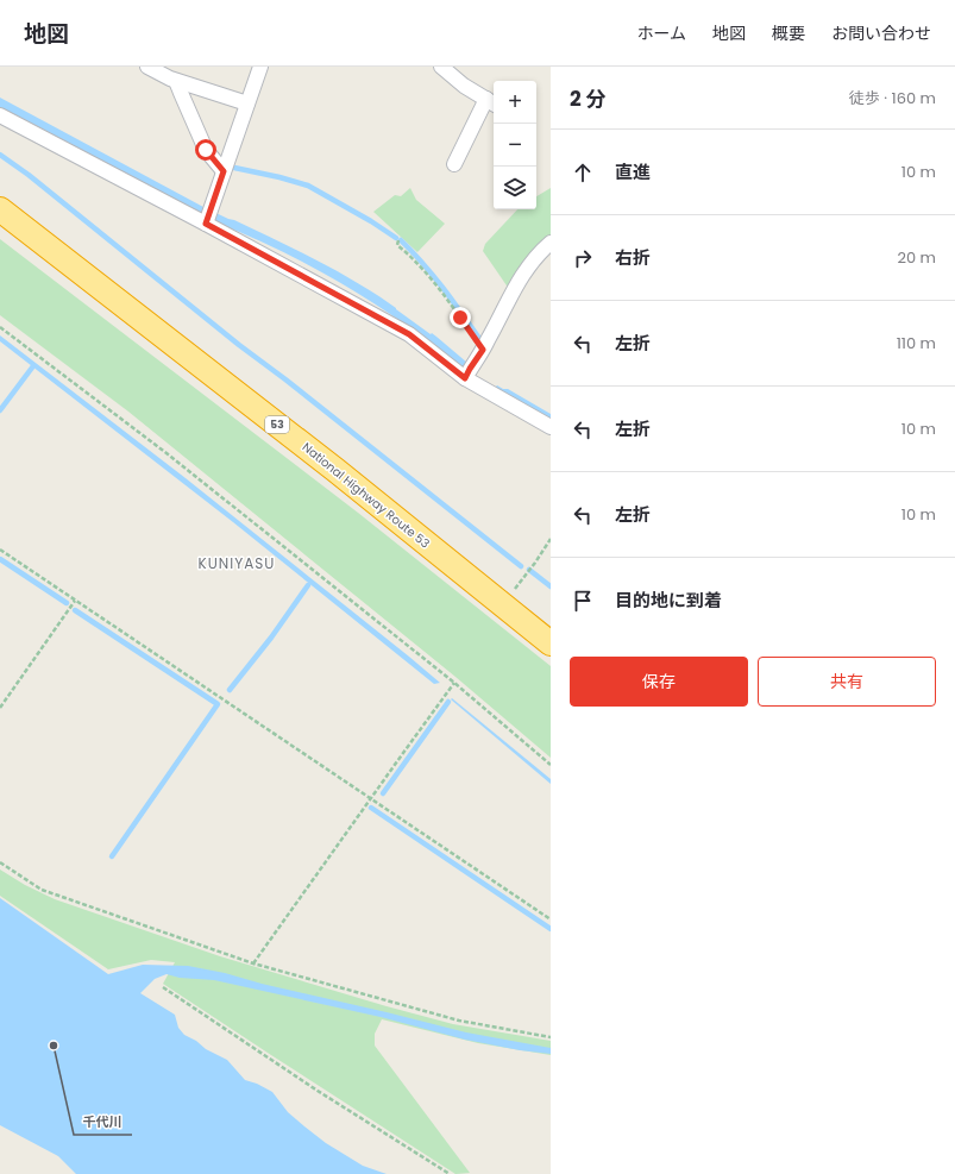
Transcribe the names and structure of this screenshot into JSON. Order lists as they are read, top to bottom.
{
  "streets": {
    "highway": ["53", "National Highway Route 53"]
  },
  "districts": ["KUNIYASU"],
  "places": ["千代川"],
  "page": {
    "header": "地図",
    "nav": [
      "ホーム",
      "地図",
      "概要",
      "お問い合わせ"
    ],
    "heading": ["2 分", "徒歩 · 160 m"],
    "map_buttons": ["+", "−"],
    "list": [
      ["直進", "10 m"],
      ["右折", "20 m"],
      ["左折", "110 m"],
      ["左折", "10 m"],
      ["左折", "10 m"],
      "目的地に到着"
    ],
    "buttons": ["保存", "共有"]
  }
}
